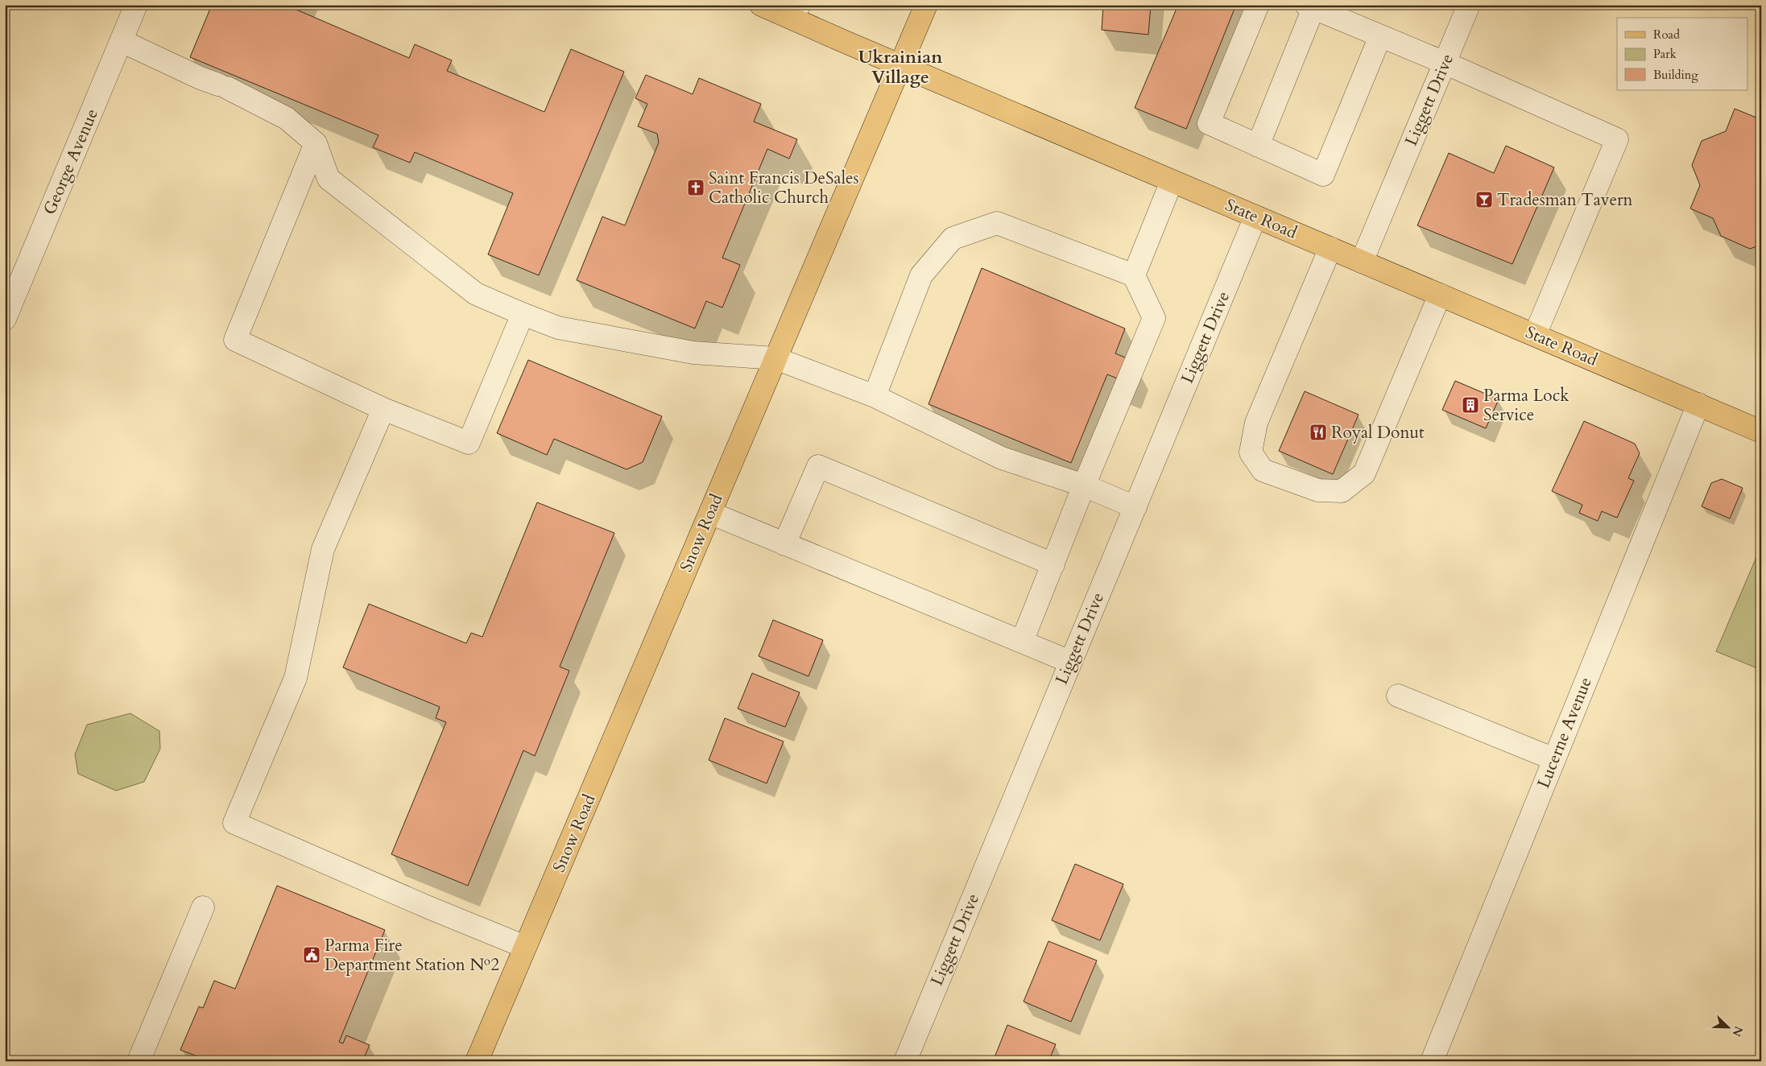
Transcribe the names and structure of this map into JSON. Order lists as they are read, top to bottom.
{
  "streets": {
    "main road": ["State Road", "Snow Road"],
    "street": ["Liggett Drive", "George Avenue", "Lucerne Avenue"]
  },
  "crossings": [
    ["Liggett Drive", "State Road"],
    ["State Road", "Snow Road"],
    ["State Road", "Lucerne Avenue"]
  ],
  "districts": ["Ukrainian Village"],
  "places": {
    "church": ["Saint Francis DeSales Catholic Church"],
    "bar": ["Tradesman Tavern"],
    "building": ["Parma Lock Service"],
    "restaurant": ["Royal Donut"],
    "public building": ["Parma Fire Department Station №2"]
  },
  "legend": ["Road", "Park", "Building"],
  "north": "bottom right"
}
